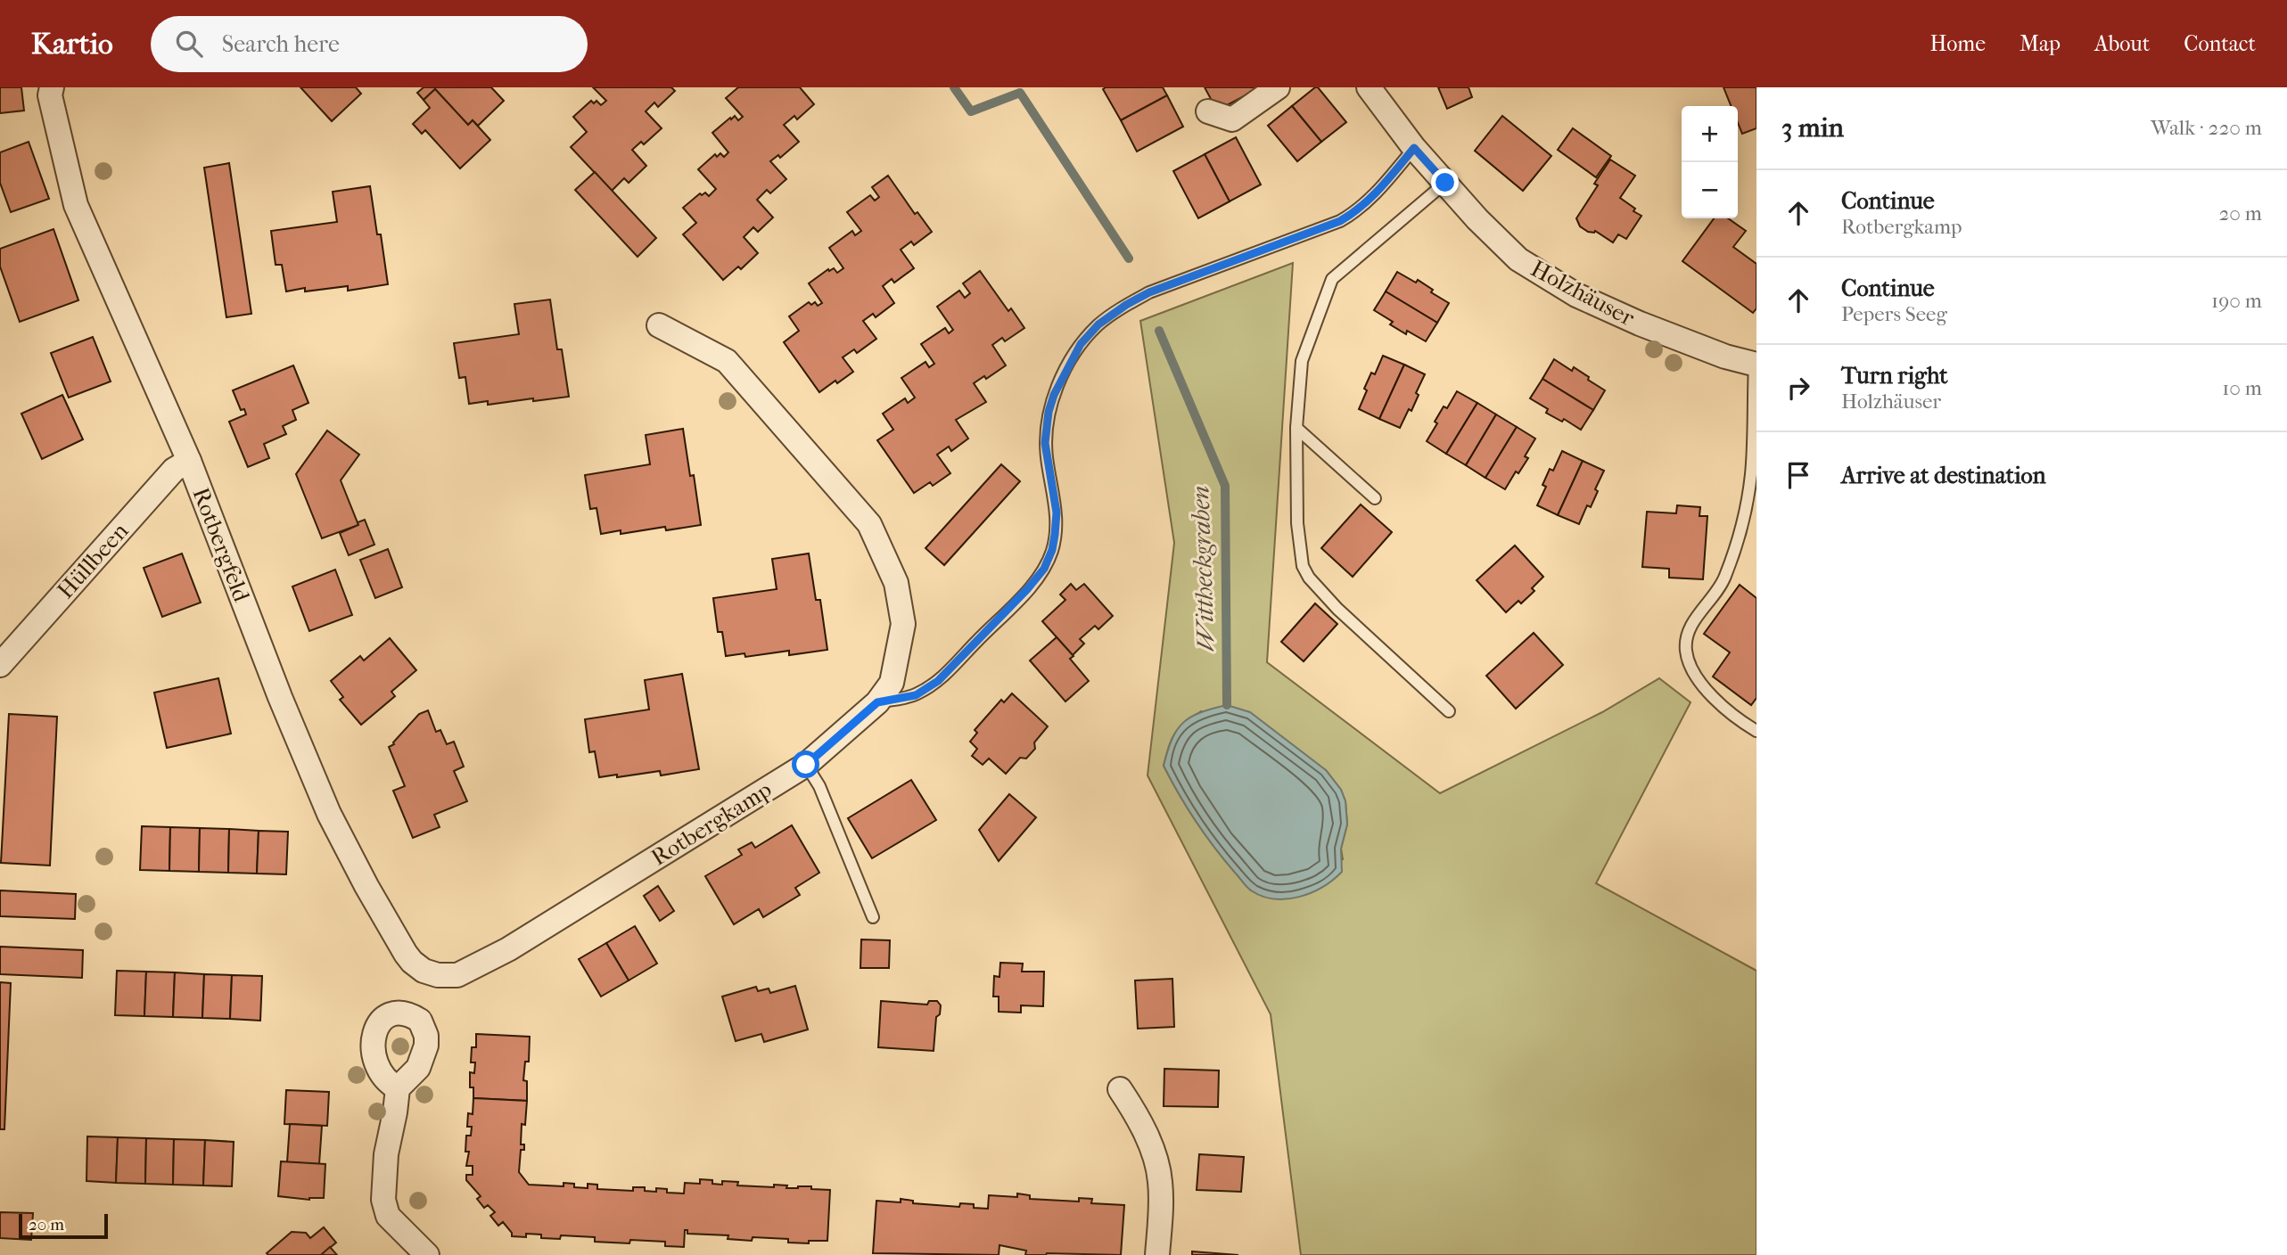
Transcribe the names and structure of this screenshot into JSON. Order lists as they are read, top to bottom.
{
  "streets": {
    "street": [
      "Holzhäuser",
      "Rotbergfeld",
      "Hüllbeen",
      "Rotbergkamp"
    ]
  },
  "crossings": [
    ["Rotbergfeld", "Hüllbeen"],
    ["Rotbergfeld", "Rotbergkamp"]
  ],
  "water": ["Wittheckgraben"],
  "scale_bar": "20 m",
  "page": {
    "header": "Kartio",
    "search": "Search here",
    "nav": [
      "Home",
      "Map",
      "About",
      "Contact"
    ],
    "heading": ["3 min", "Walk · 220 m"],
    "map_buttons": ["+", "−"],
    "list": [
      ["Continue", "Rotbergkamp", "20 m"],
      ["Continue", "Pepers Seeg", "190 m"],
      ["Turn right", "Holzhäuser", "10 m"],
      "Arrive at destination"
    ],
    "scale": "20 m"
  }
}
